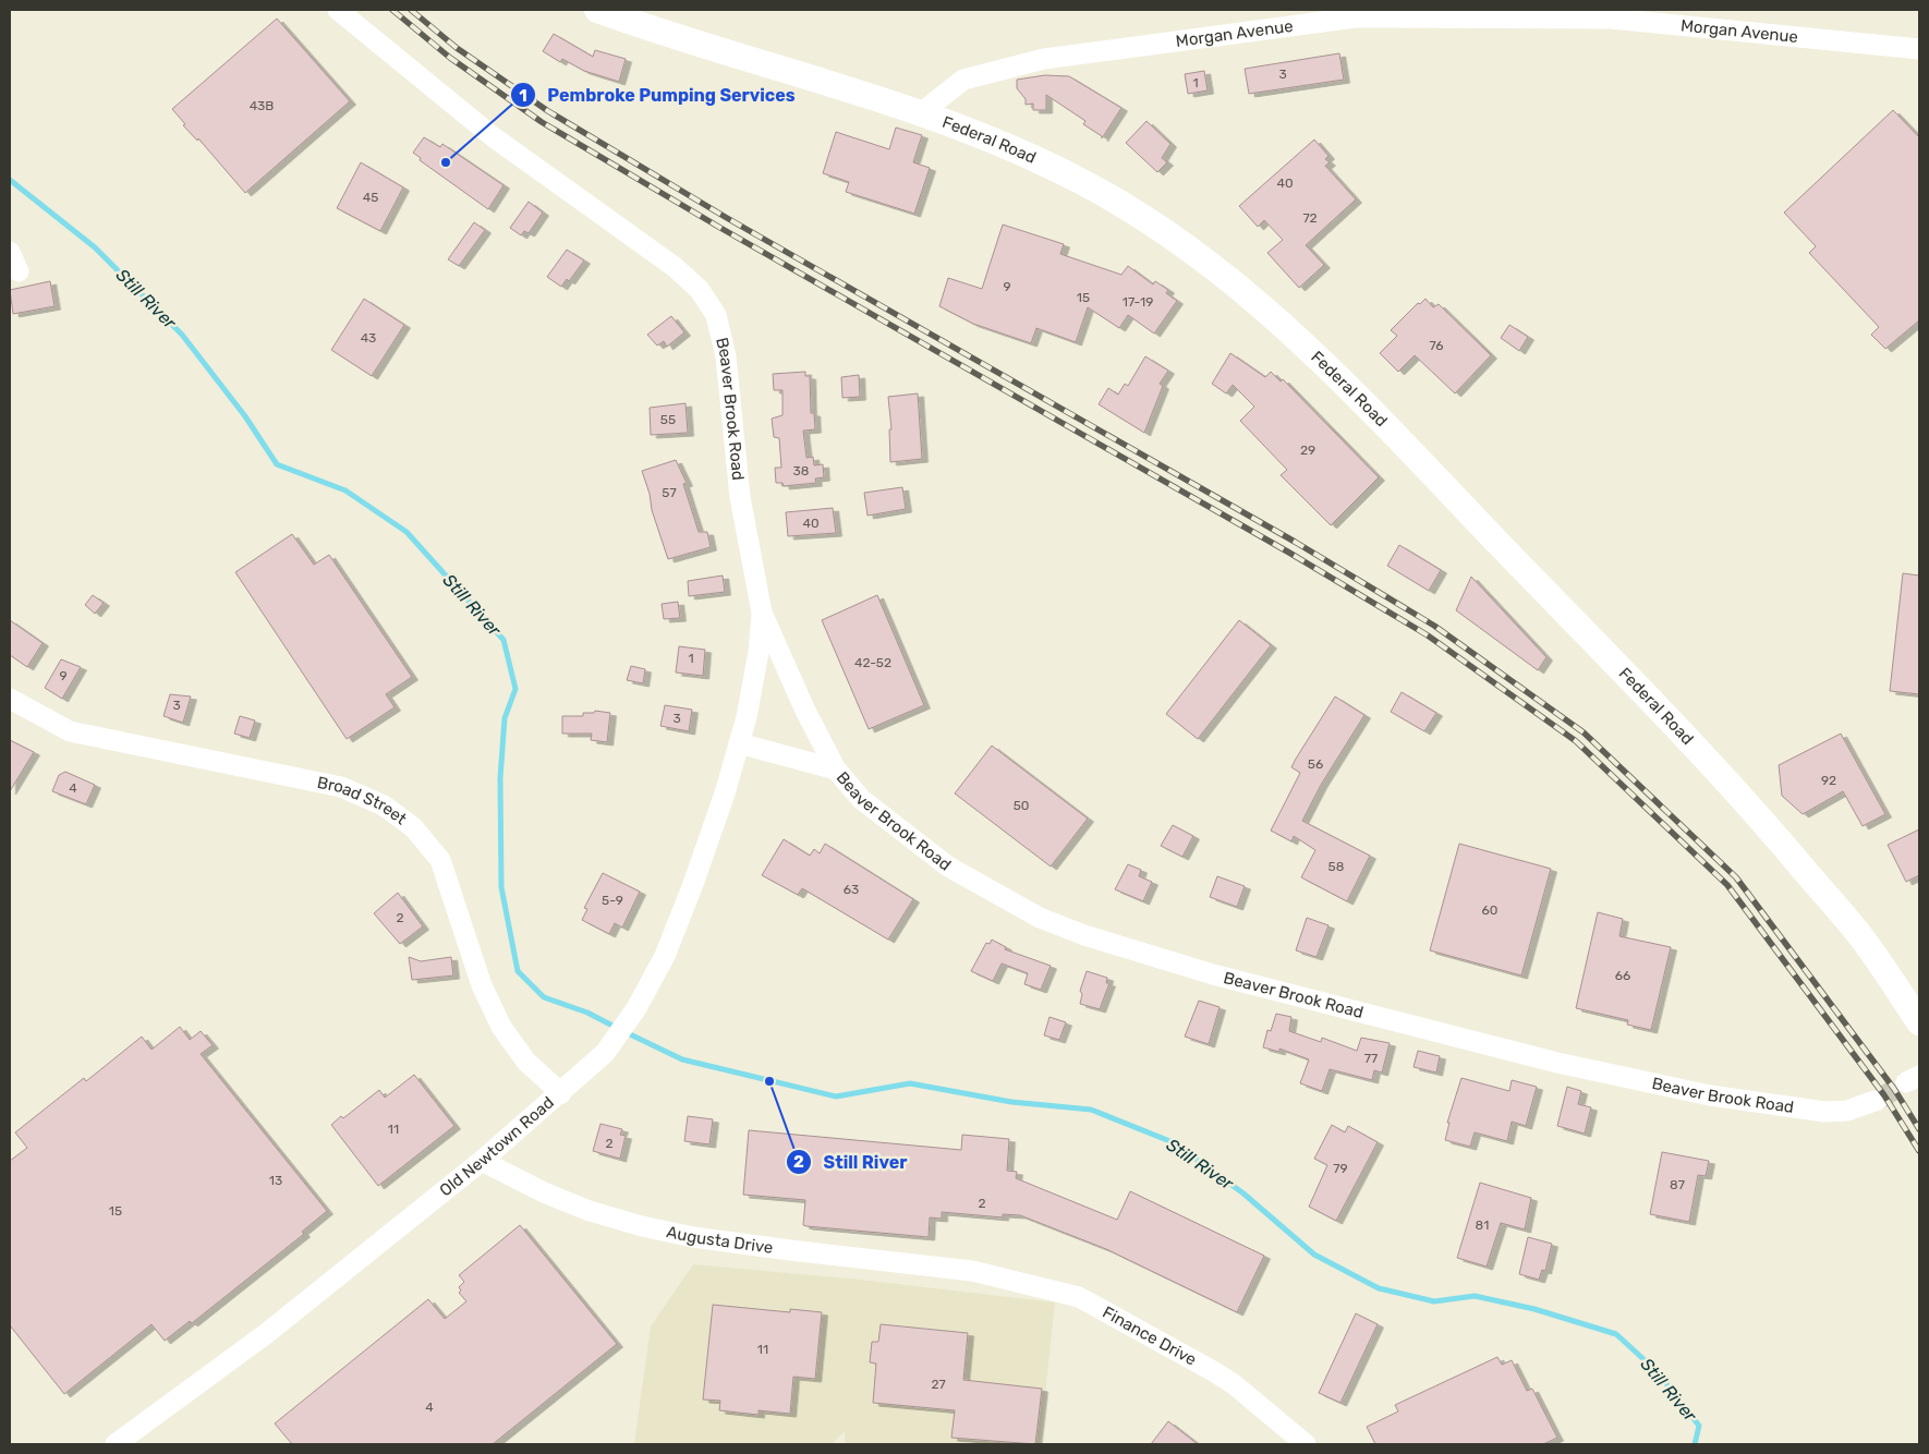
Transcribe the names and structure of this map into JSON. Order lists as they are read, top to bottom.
{
  "streets": {
    "main road": ["Federal Road"],
    "street": [
      "Morgan Avenue",
      "Beaver Brook Road",
      "Broad Street",
      "Old Newtown Road",
      "Augusta Drive",
      "Finance Drive"
    ]
  },
  "crossings": [
    ["Morgan Avenue", "Federal Road"],
    ["Beaver Brook Road", "Old Newtown Road"],
    ["Broad Street", "Old Newtown Road"],
    ["Old Newtown Road", "Augusta Drive"],
    ["Augusta Drive", "Finance Drive"]
  ],
  "water": ["Still River"],
  "places": ["Pembroke Pumping Services", "Still River"],
  "house_numbers": [
    "3",
    "1",
    "43B",
    "40",
    "45",
    "72",
    "9",
    "15",
    "17-19",
    "43",
    "76",
    "55",
    "29",
    "38",
    "57",
    "40",
    "1",
    "42-52",
    "9",
    "3",
    "3",
    "56",
    "92",
    "4",
    "50",
    "58",
    "63",
    "5-9",
    "60",
    "2",
    "66",
    "77",
    "11",
    "2",
    "79",
    "13",
    "87",
    "2",
    "15",
    "81",
    "11",
    "27",
    "4"
  ]
}
